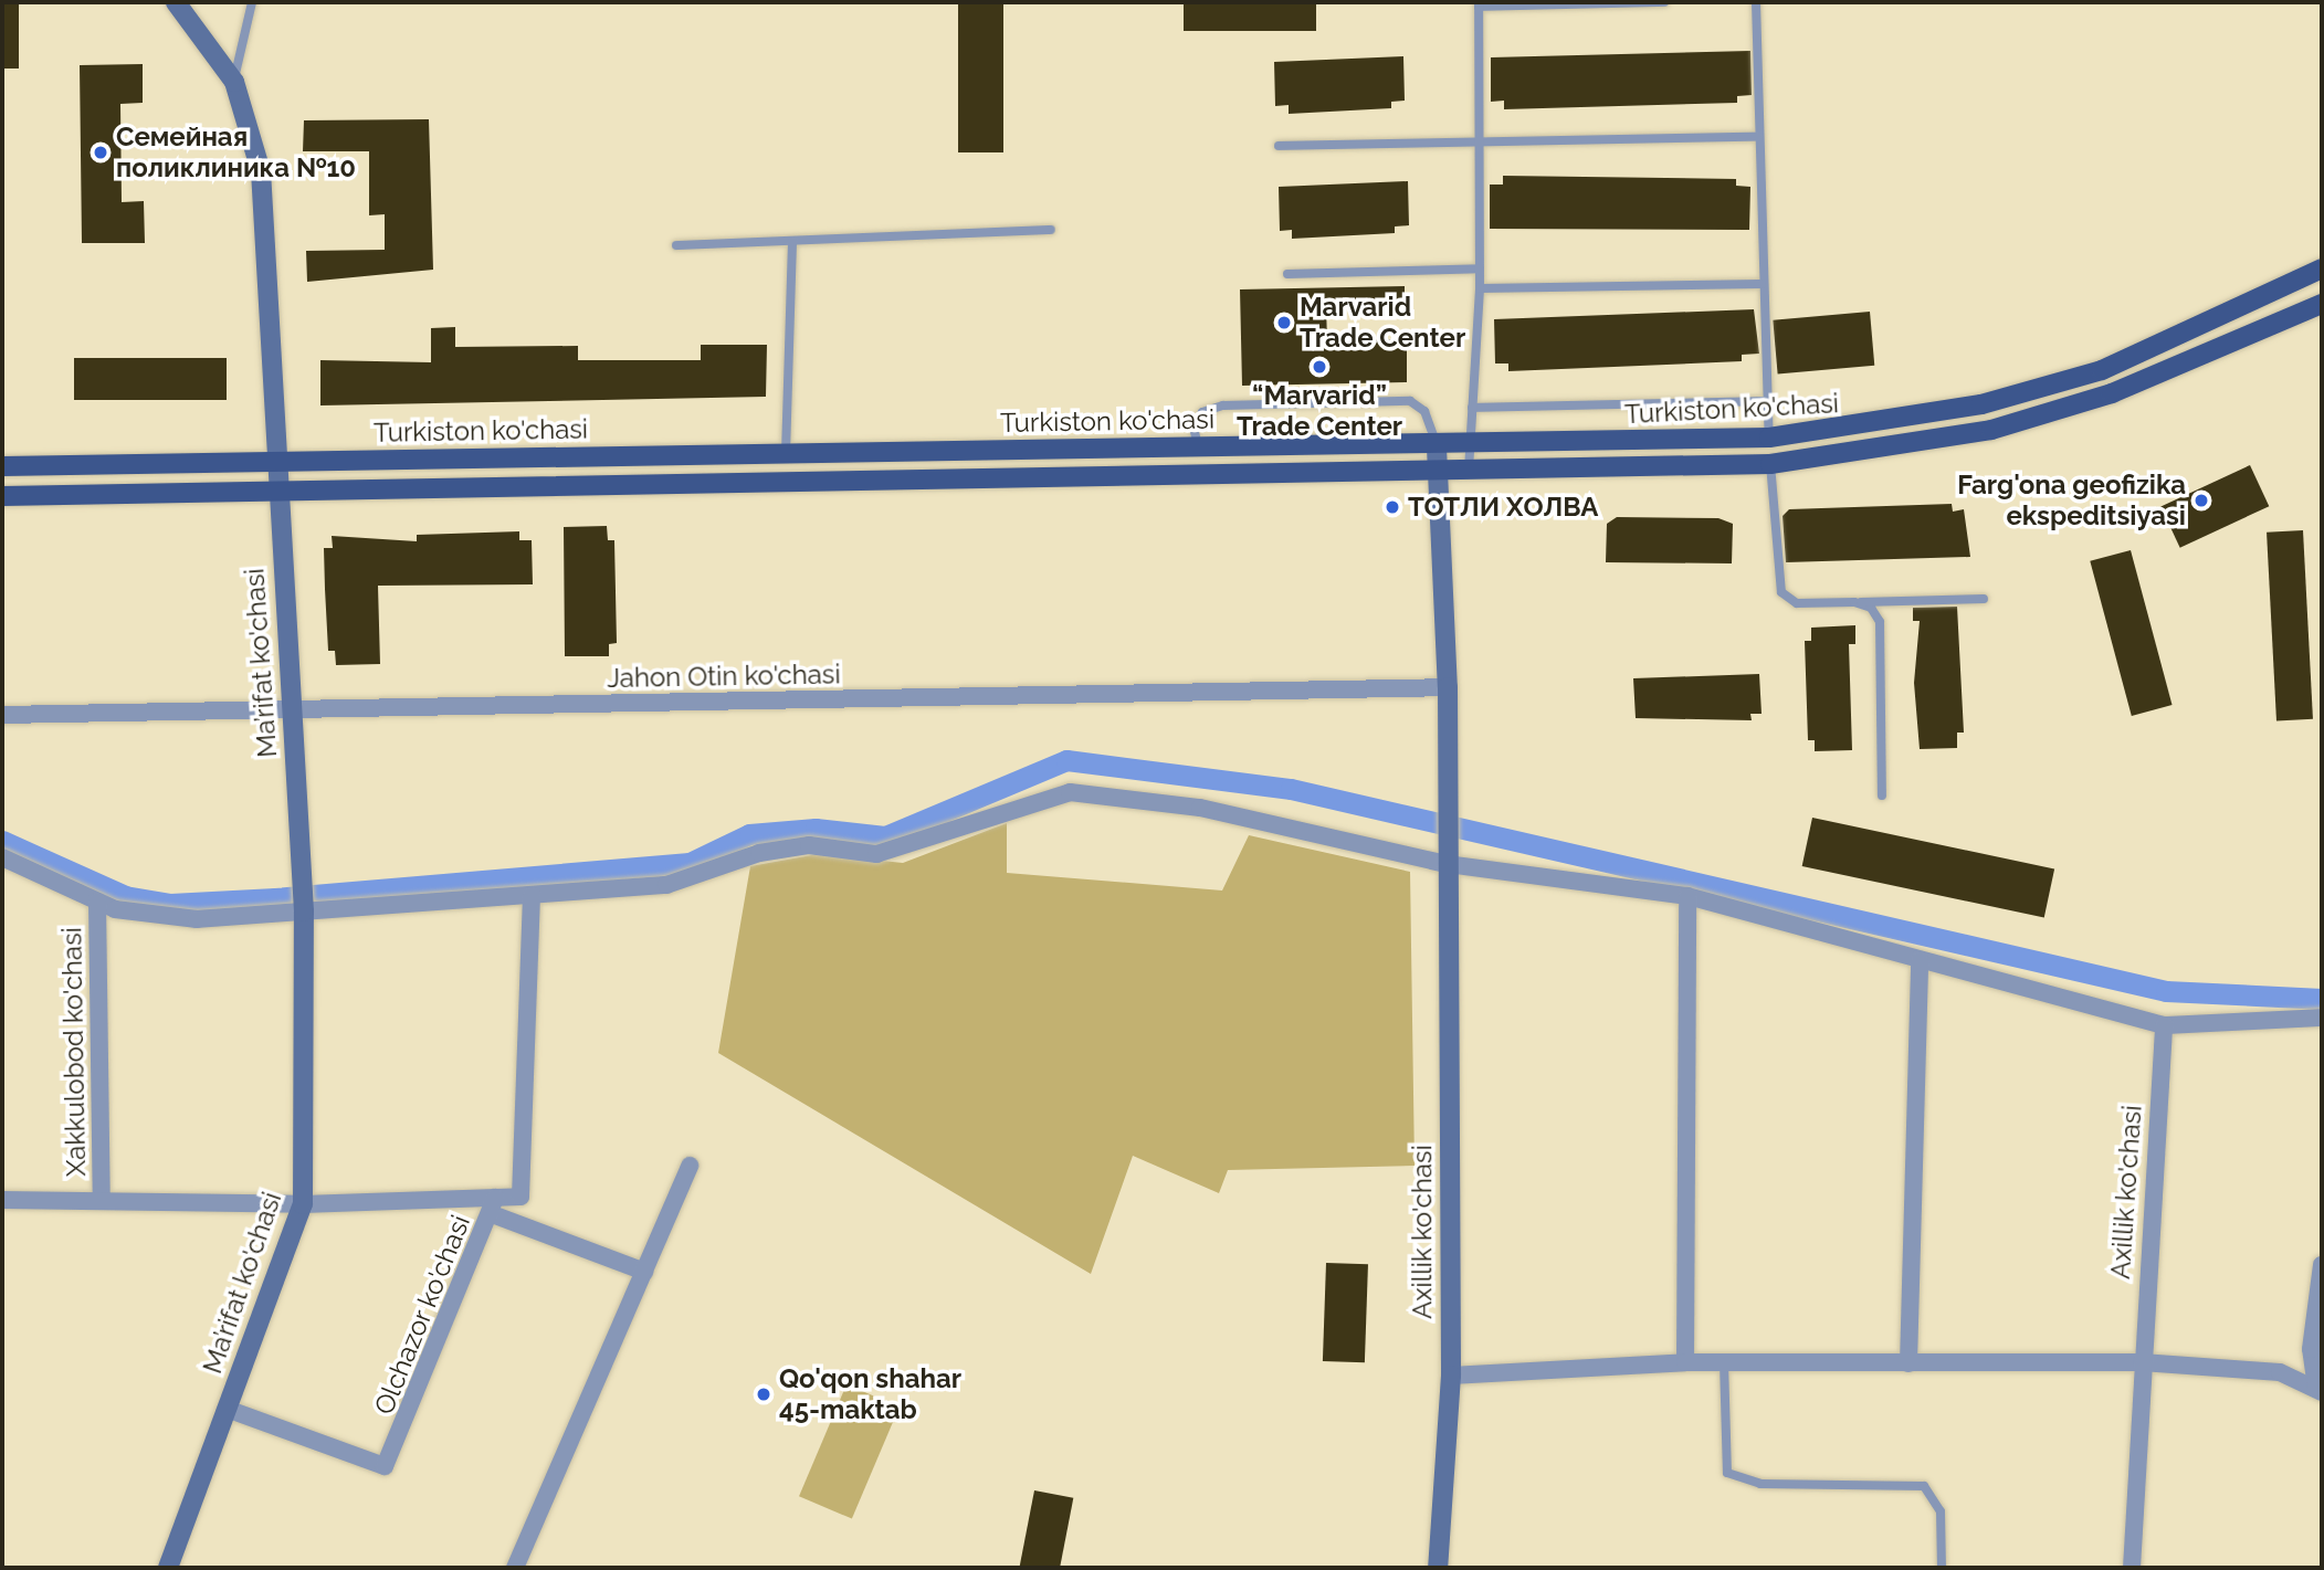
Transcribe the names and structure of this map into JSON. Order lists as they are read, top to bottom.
{
  "streets": {
    "main road": ["Turkiston ko'chasi"],
    "street": [
      "Ma’rifat ko'chasi",
      "Jahon Otin ko'chasi",
      "Xakkulobod ko'chasi",
      "Axillik ko'chasi",
      "Olchazor ko'chasi"
    ]
  },
  "crossings": [
    ["Turkiston ko'chasi", "Ma’rifat ko'chasi"],
    ["Ma’rifat ko'chasi", "Jahon Otin ko'chasi"],
    ["Ma’rifat ko'chasi", "Olchazor ko'chasi"],
    ["Jahon Otin ko'chasi", "Axillik ko'chasi"]
  ],
  "places": [
    "Семейная поликлиника №10",
    "Marvarid Trade Center",
    "“Marvarid” Trade Center",
    "Farg'ona geofizika ekspeditsiyasi",
    "ТОТЛИ ХОЛВА",
    "Qo'qon shahar 45-maktab"
  ]
}
